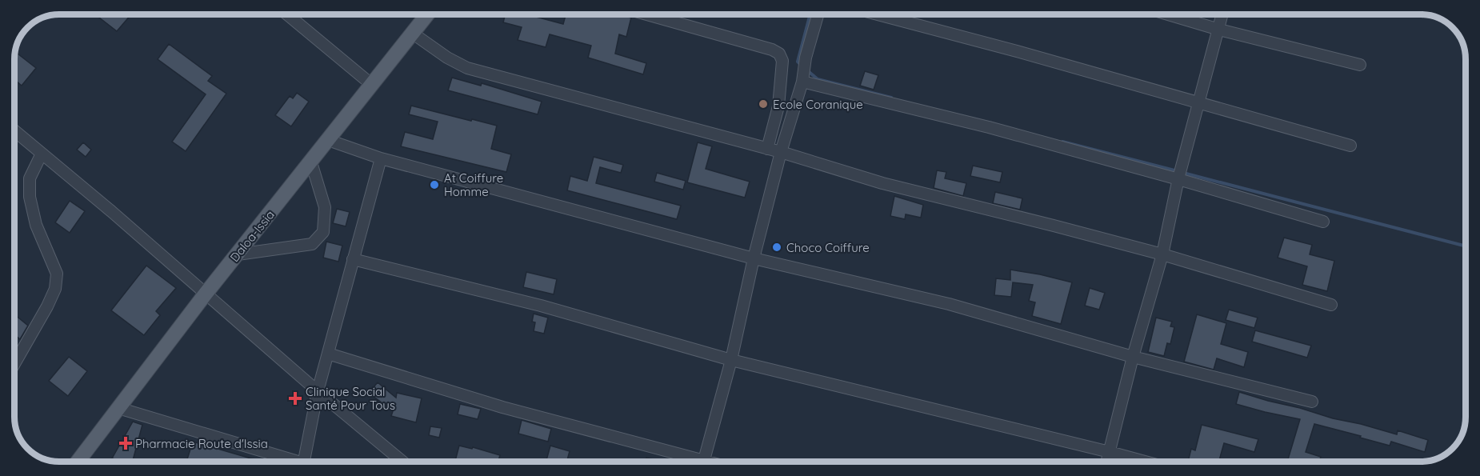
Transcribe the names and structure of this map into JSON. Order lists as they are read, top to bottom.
{
  "streets": {
    "main road": ["Daloa-Issia"]
  },
  "places": {
    "other": ["Ecole Coranique", "At Coiffure Homme", "Choco Coiffure"],
    "health": ["Clinique Social Santé Pour Tous", "Pharmacie Route d'Issia"]
  }
}
